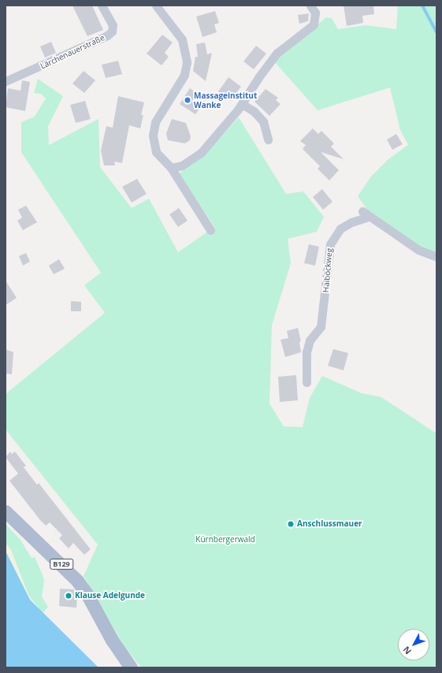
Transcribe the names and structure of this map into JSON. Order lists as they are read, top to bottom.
{
  "streets": {
    "main road": ["B129"],
    "street": ["Lärchenauerstraße", "Haiböckweg"]
  },
  "parks": ["Kürnbergerwald"],
  "places": ["Massageinstitut Wanke", "Anschlussmauer", "Klause Adelgunde"],
  "north": "bottom left"
}
